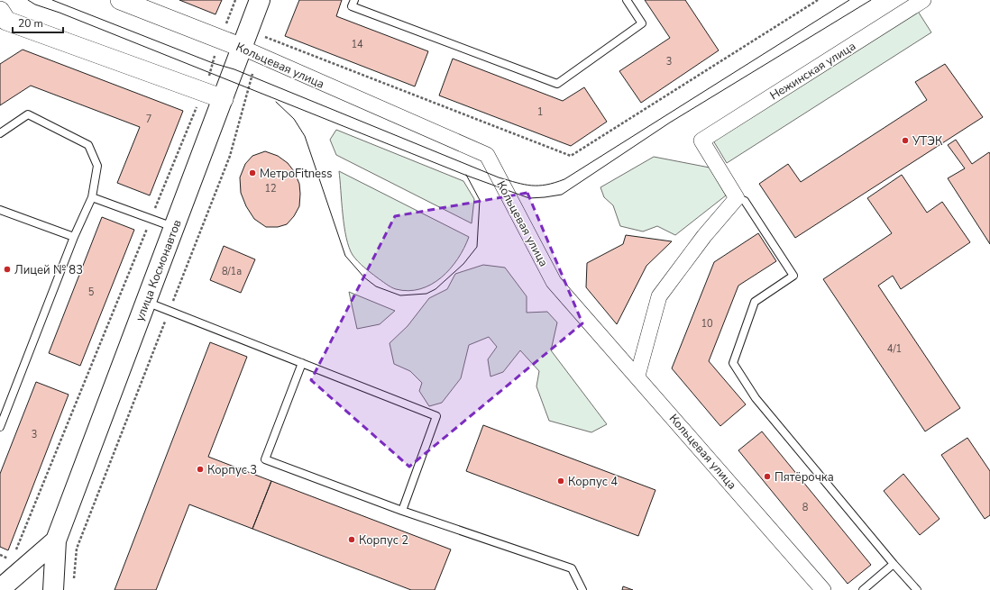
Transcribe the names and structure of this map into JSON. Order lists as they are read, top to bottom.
{
  "streets": {
    "main road": ["улица Космонавтов"],
    "street": ["Кольцевая улица", "Нежинская улица"]
  },
  "crossings": [
    ["Кольцевая улица", "улица Космонавтов"]
  ],
  "places": [
    "УТЭК",
    "МетроFitness",
    "Лицей № 83",
    "Корпус 3",
    "Пятёрочка",
    "Корпус 4",
    "Корпус 2"
  ],
  "house_numbers": [
    "14",
    "3",
    "1",
    "7",
    "12",
    "8/1а",
    "5",
    "10",
    "4/1",
    "3",
    "8"
  ],
  "scale_bar": "20 m"
}
